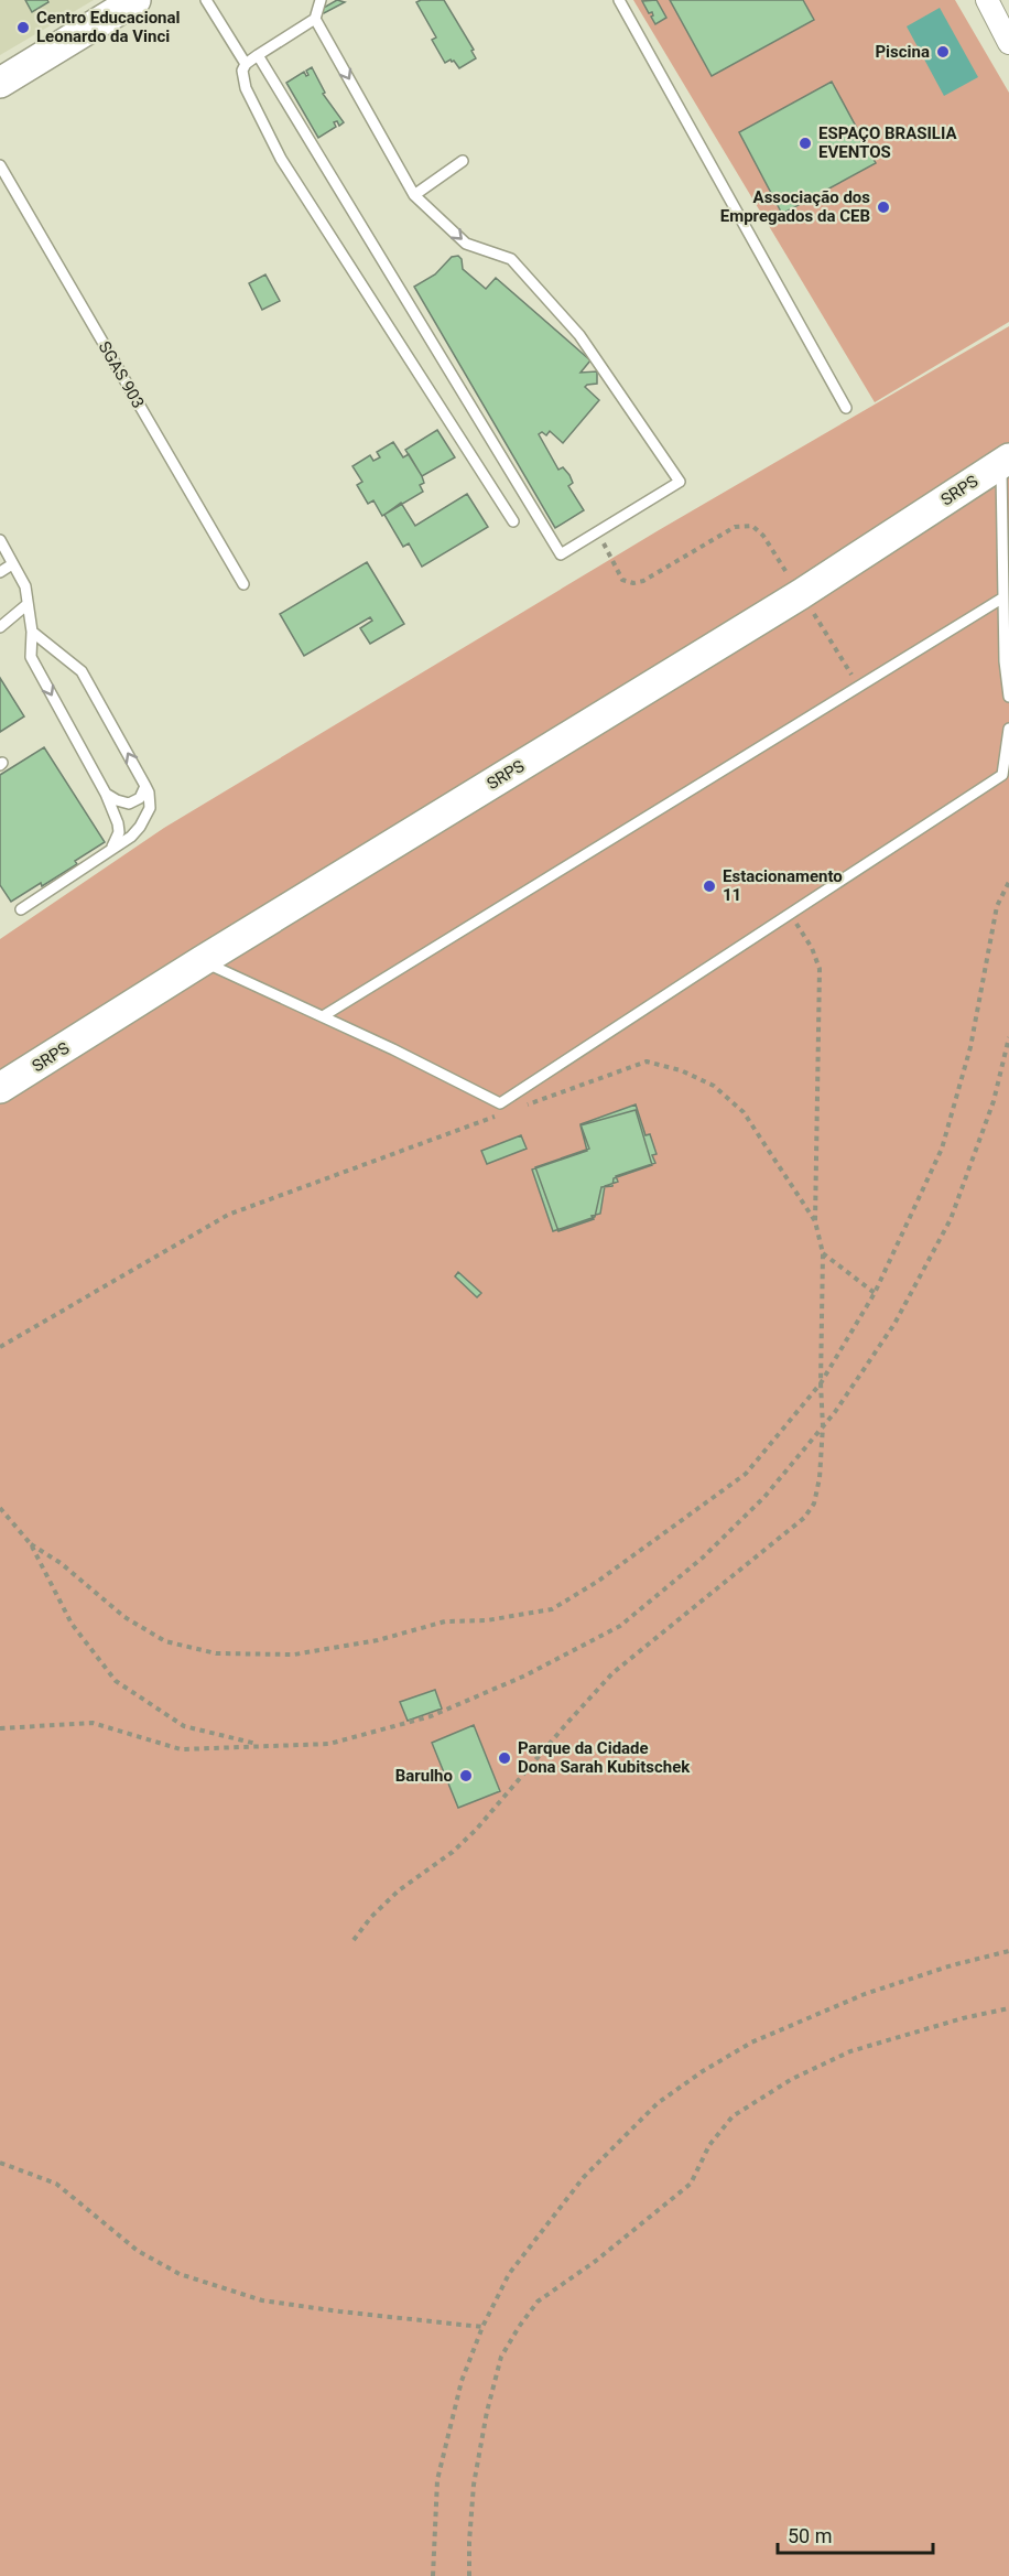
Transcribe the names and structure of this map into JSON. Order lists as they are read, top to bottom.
{
  "streets": {
    "main road": ["SRPS"],
    "lane": ["SGAS 903"]
  },
  "places": [
    "Centro Educacional Leonardo da Vinci",
    "Piscina",
    "ESPAÇO BRASILIA EVENTOS",
    "Associação dos Empregados da CEB",
    "Estacionamento 11",
    "Parque da Cidade Dona Sarah Kubitschek",
    "Barulho"
  ],
  "scale_bar": "50 m"
}
